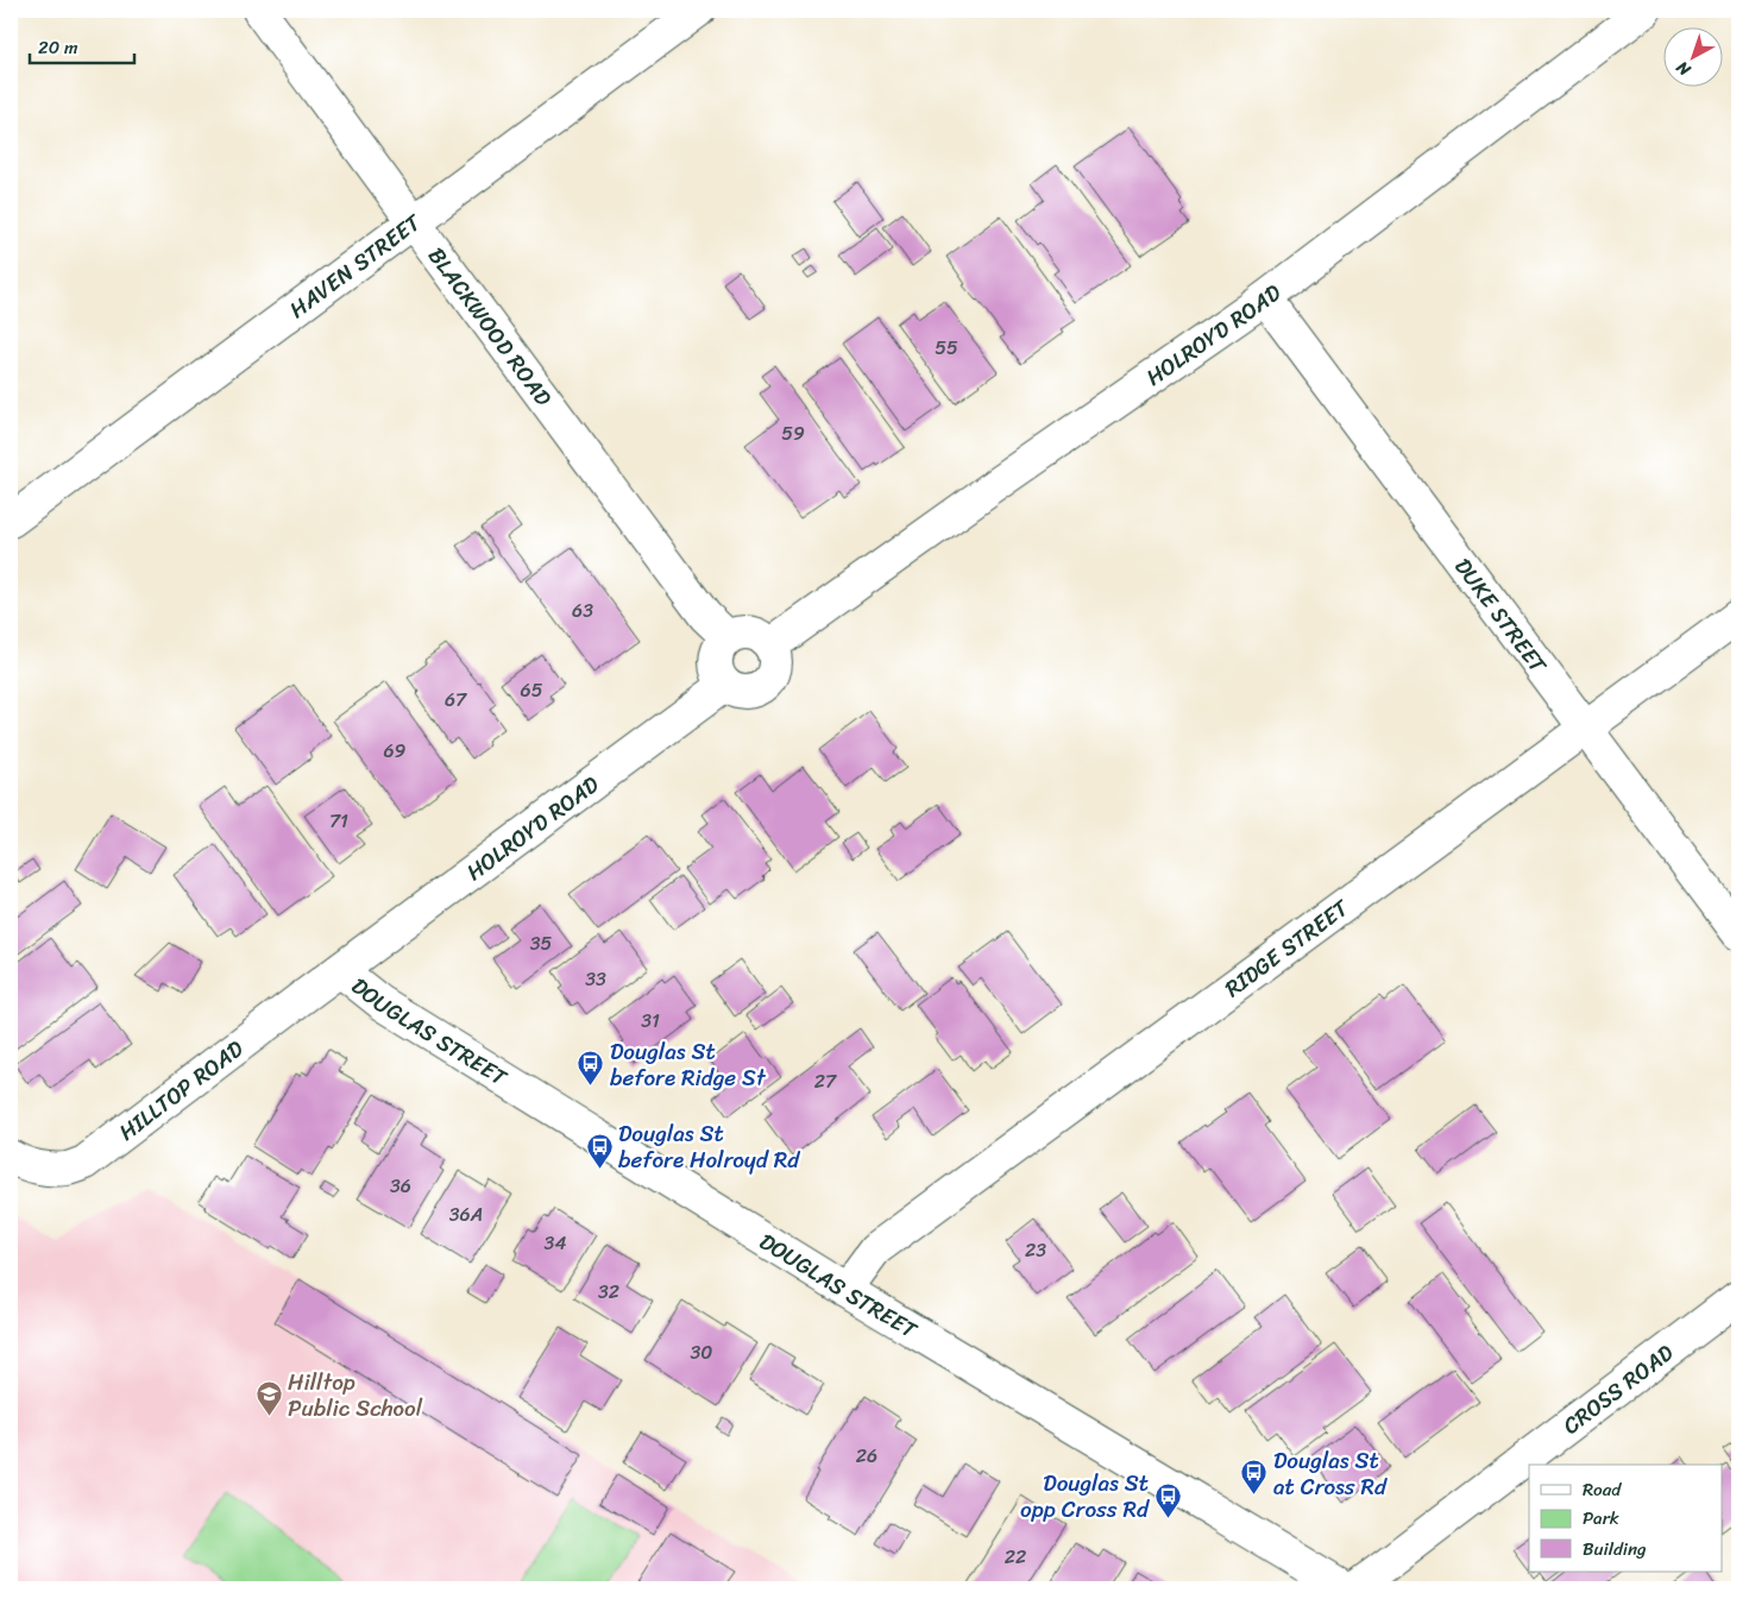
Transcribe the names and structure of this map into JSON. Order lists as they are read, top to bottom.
{
  "streets": {
    "street": [
      "HAVEN STREET",
      "BLACKWOOD ROAD",
      "HOLROYD ROAD",
      "DUKE STREET",
      "RIDGE STREET",
      "DOUGLAS STREET",
      "HILLTOP ROAD",
      "CROSS ROAD"
    ]
  },
  "crossings": [
    ["HAVEN STREET", "BLACKWOOD ROAD"],
    ["BLACKWOOD ROAD", "HOLROYD ROAD"],
    ["HOLROYD ROAD", "DUKE STREET"],
    ["HOLROYD ROAD", "DOUGLAS STREET"],
    ["HOLROYD ROAD", "HILLTOP ROAD"],
    ["DUKE STREET", "RIDGE STREET"],
    ["RIDGE STREET", "DOUGLAS STREET"],
    ["DOUGLAS STREET", "HILLTOP ROAD"]
  ],
  "places": {
    "bus stop": [
      "Douglas St before Ridge St",
      "Douglas St before Holroyd Rd",
      "Douglas St at Cross Rd",
      "Douglas St opp Cross Rd"
    ],
    "school or university": ["Hilltop Public School"]
  },
  "house_numbers": [
    "55",
    "59",
    "63",
    "65",
    "67",
    "69",
    "71",
    "35",
    "33",
    "31",
    "27",
    "36",
    "36A",
    "34",
    "23",
    "32",
    "30",
    "26",
    "22"
  ],
  "legend": ["Road", "Park", "Building"],
  "scale_bar": "20 m",
  "north": "bottom left"
}
